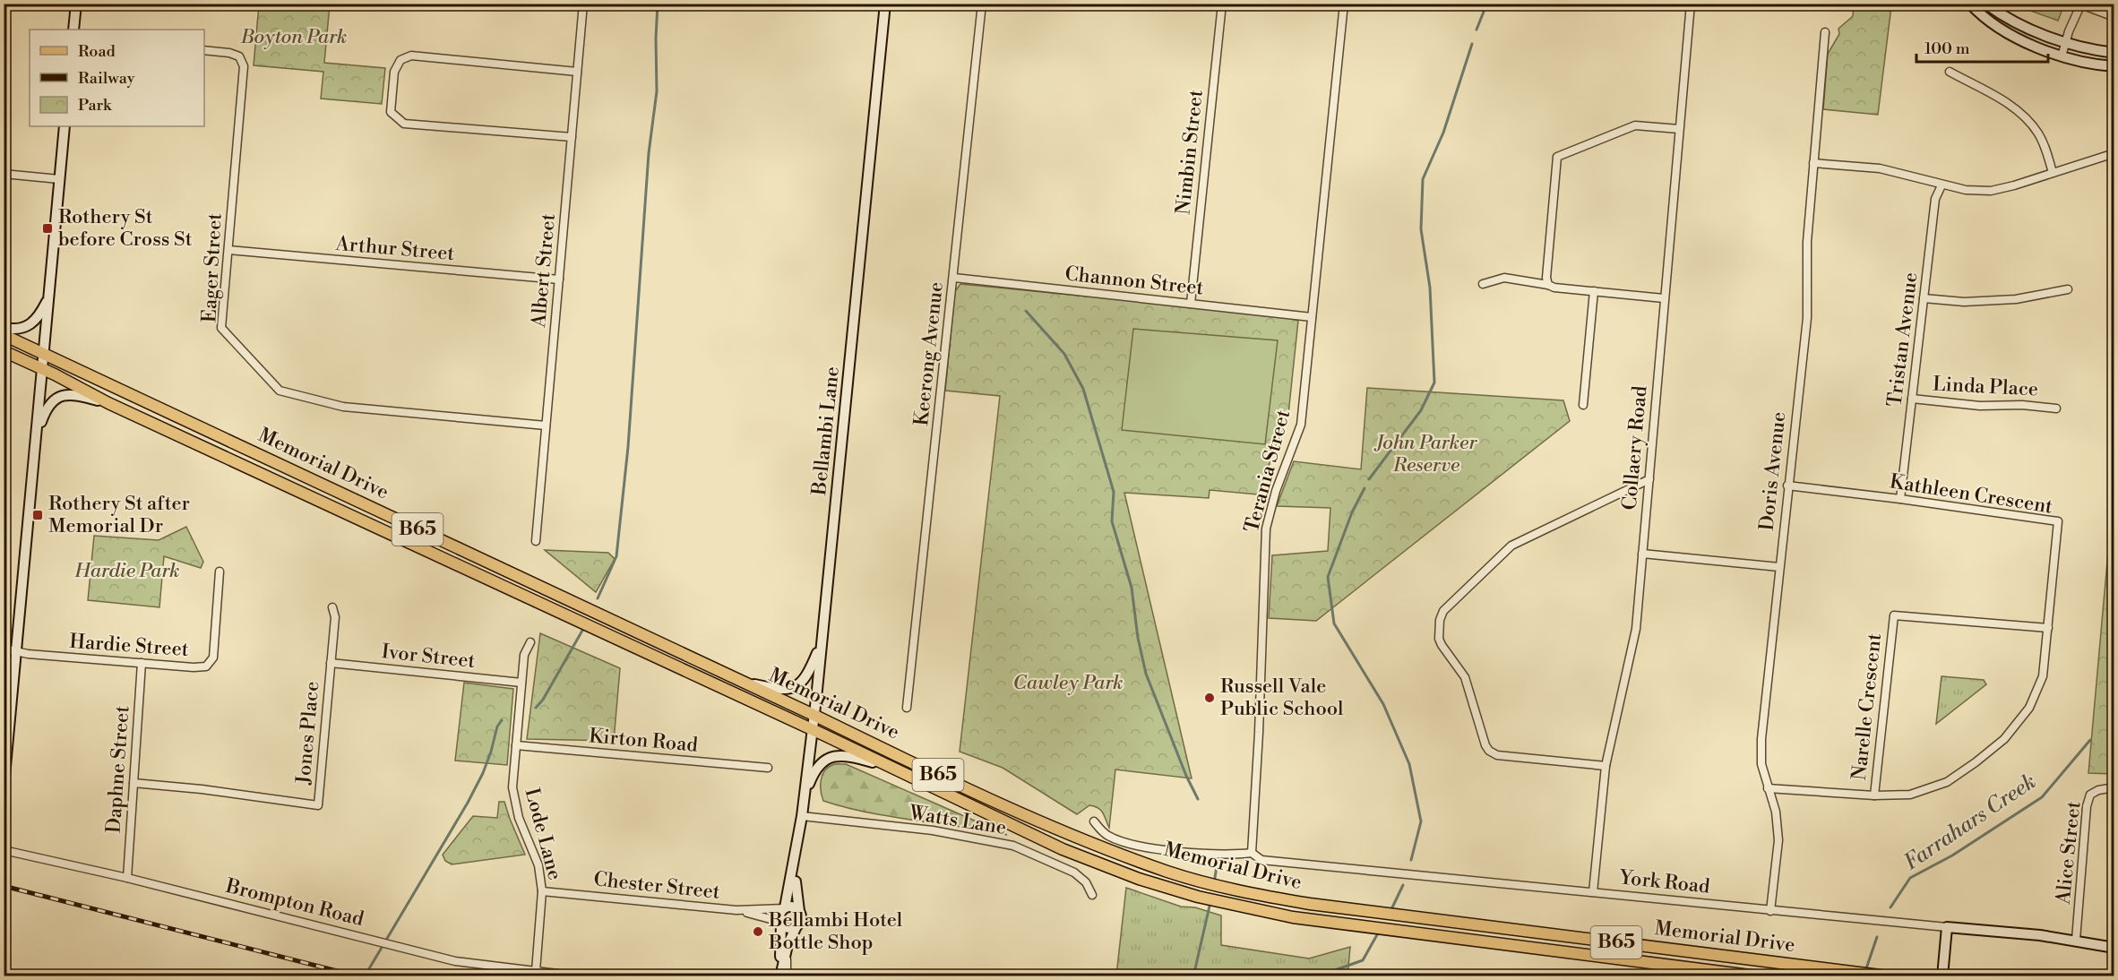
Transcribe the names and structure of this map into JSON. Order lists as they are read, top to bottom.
{
  "streets": {
    "main road": [
      "Bellambi Lane",
      "Memorial Drive",
      "B65",
      "York Road"
    ],
    "street": [
      "Nimbin Street",
      "Arthur Street",
      "Eager Street",
      "Albert Street",
      "Channon Street",
      "Tristan Avenue",
      "Keerong Avenue",
      "Linda Place",
      "Collaery Road",
      "Terania Street",
      "Doris Avenue",
      "Kathleen Crescent",
      "Hardie Street",
      "Ivor Street",
      "Narelle Crescent",
      "Jones Place",
      "Kirton Road",
      "Daphne Street",
      "Watts Lane",
      "Lode Lane",
      "Alice Street",
      "Chester Street",
      "Brompton Road"
    ]
  },
  "crossings": [
    ["Nimbin Street", "Channon Street"],
    ["Arthur Street", "Eager Street"],
    ["Arthur Street", "Albert Street"],
    ["Eager Street", "Albert Street"],
    ["Channon Street", "Keerong Avenue"],
    ["Channon Street", "Terania Street"],
    ["Tristan Avenue", "Linda Place"],
    ["Tristan Avenue", "Kathleen Crescent"],
    ["Bellambi Lane", "Memorial Drive"],
    ["Bellambi Lane", "Watts Lane"],
    ["Collaery Road", "York Road"],
    ["Terania Street", "York Road"],
    ["Doris Avenue", "Kathleen Crescent"],
    ["Doris Avenue", "York Road"],
    ["Kathleen Crescent", "Narelle Crescent"],
    ["Hardie Street", "Daphne Street"],
    ["Ivor Street", "Jones Place"],
    ["Ivor Street", "Lode Lane"],
    ["Jones Place", "Daphne Street"],
    ["Kirton Road", "Lode Lane"],
    ["Daphne Street", "Brompton Road"],
    ["Lode Lane", "Chester Street"],
    ["Lode Lane", "Brompton Road"],
    ["Alice Street", "York Road"]
  ],
  "water": ["Farrahars Creek"],
  "parks": [
    "Boyton Park",
    "John Parker Reserve",
    "Hardie Park",
    "Cawley Park"
  ],
  "places": {
    "transit": ["Rothery St before Cross St", "Rothery St after Memorial Dr"],
    "other": ["Russell Vale Public School", "Bellambi Hotel Bottle Shop"]
  },
  "legend": ["Road", "Railway", "Park"],
  "scale_bar": "100 m"
}
